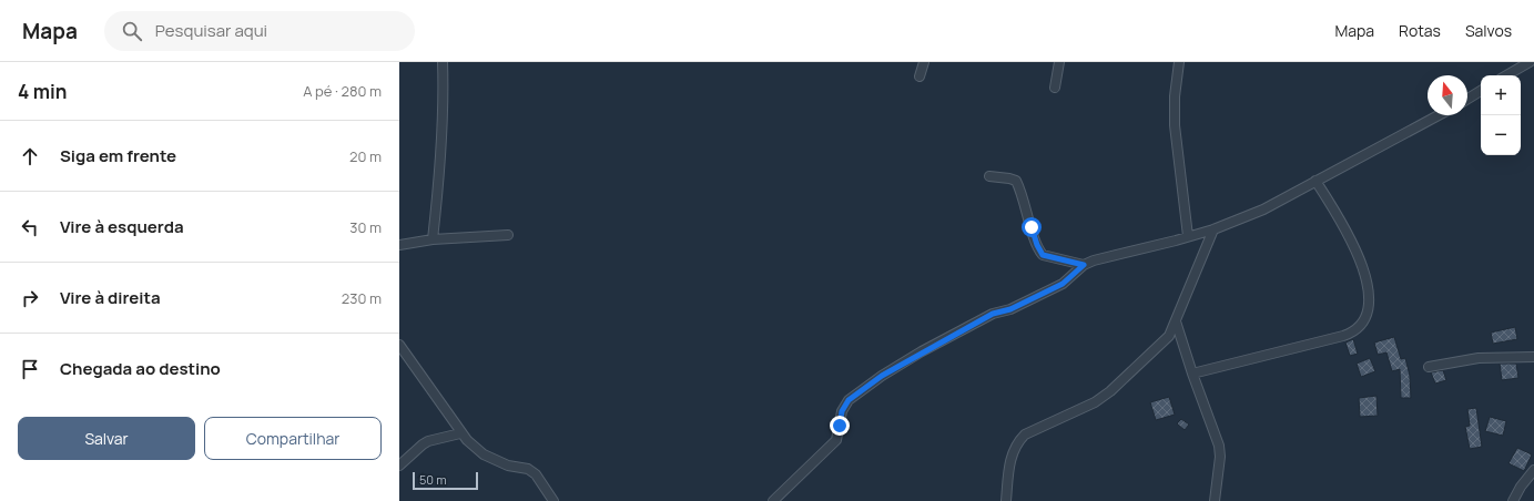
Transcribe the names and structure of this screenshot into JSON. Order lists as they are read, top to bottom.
{
  "scale_bar": "50 m",
  "north": "top",
  "page": {
    "header": "Mapa",
    "search": "Pesquisar aqui",
    "nav": ["Mapa", "Rotas", "Salvos"],
    "heading": ["4 min", "A pé · 280 m"],
    "map_buttons": ["+", "−"],
    "list": [
      ["Siga em frente", "20 m"],
      ["Vire à esquerda", "30 m"],
      ["Vire à direita", "230 m"],
      "Chegada ao destino"
    ],
    "buttons": ["Salvar", "Compartilhar"],
    "scale": "50 m"
  }
}
